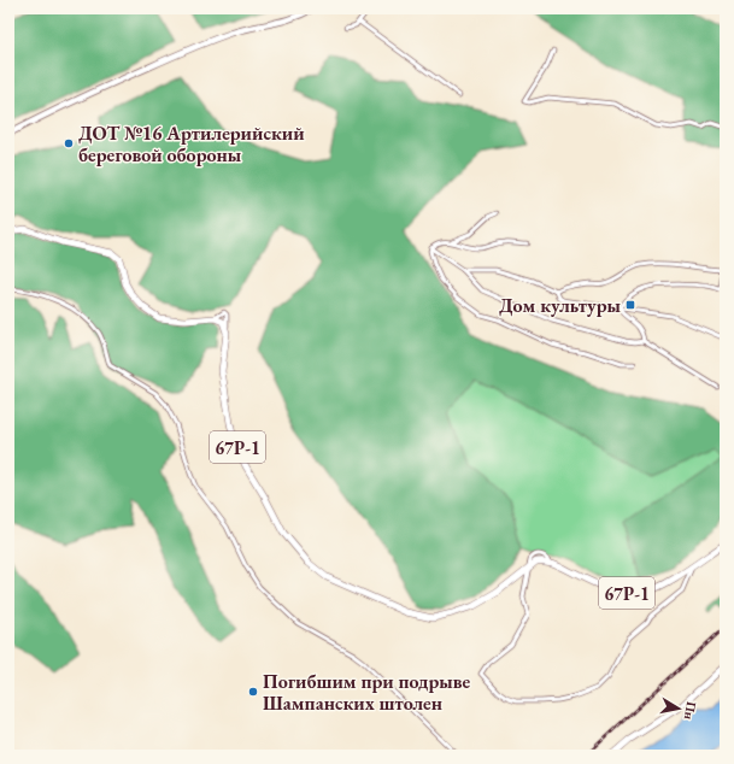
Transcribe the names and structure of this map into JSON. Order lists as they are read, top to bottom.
{
  "streets": {
    "main road": ["67Р-1"]
  },
  "places": {
    "other": ["ДОТ №16 Артилерийский береговой обороны", "Погибшим при подрыве Шампанских штолен"],
    "transit": ["Дом культуры"]
  },
  "north": "right"
}
